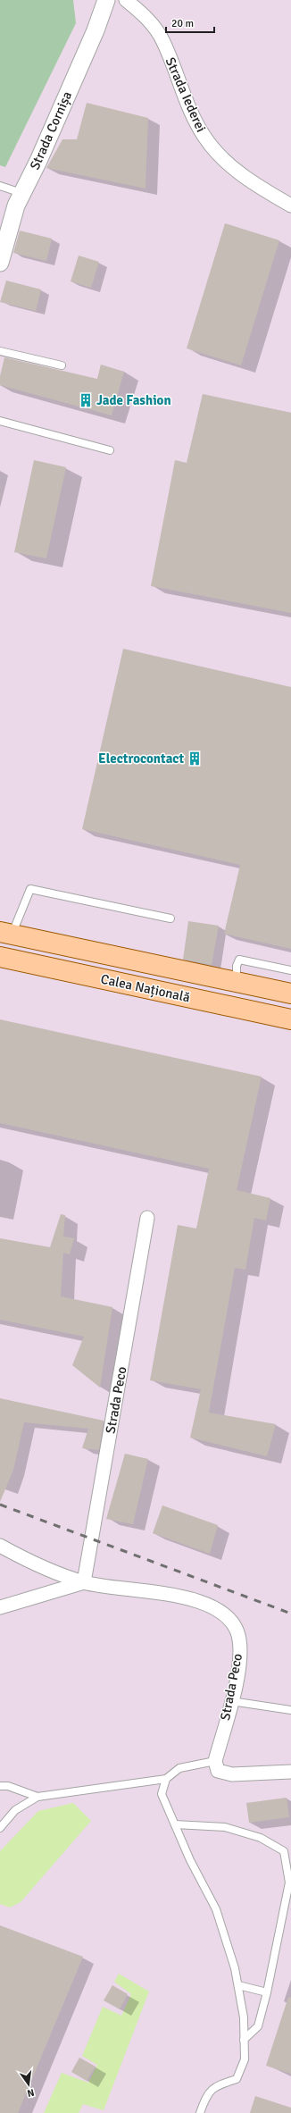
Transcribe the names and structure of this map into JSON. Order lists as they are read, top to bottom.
{
  "streets": {
    "main road": ["Calea Națională"],
    "street": ["Strada Iederei", "Strada Cornișa", "Strada Peco"]
  },
  "places": {
    "building": ["Jade Fashion", "Electrocontact"]
  },
  "scale_bar": "20 m",
  "north": "bottom"
}
